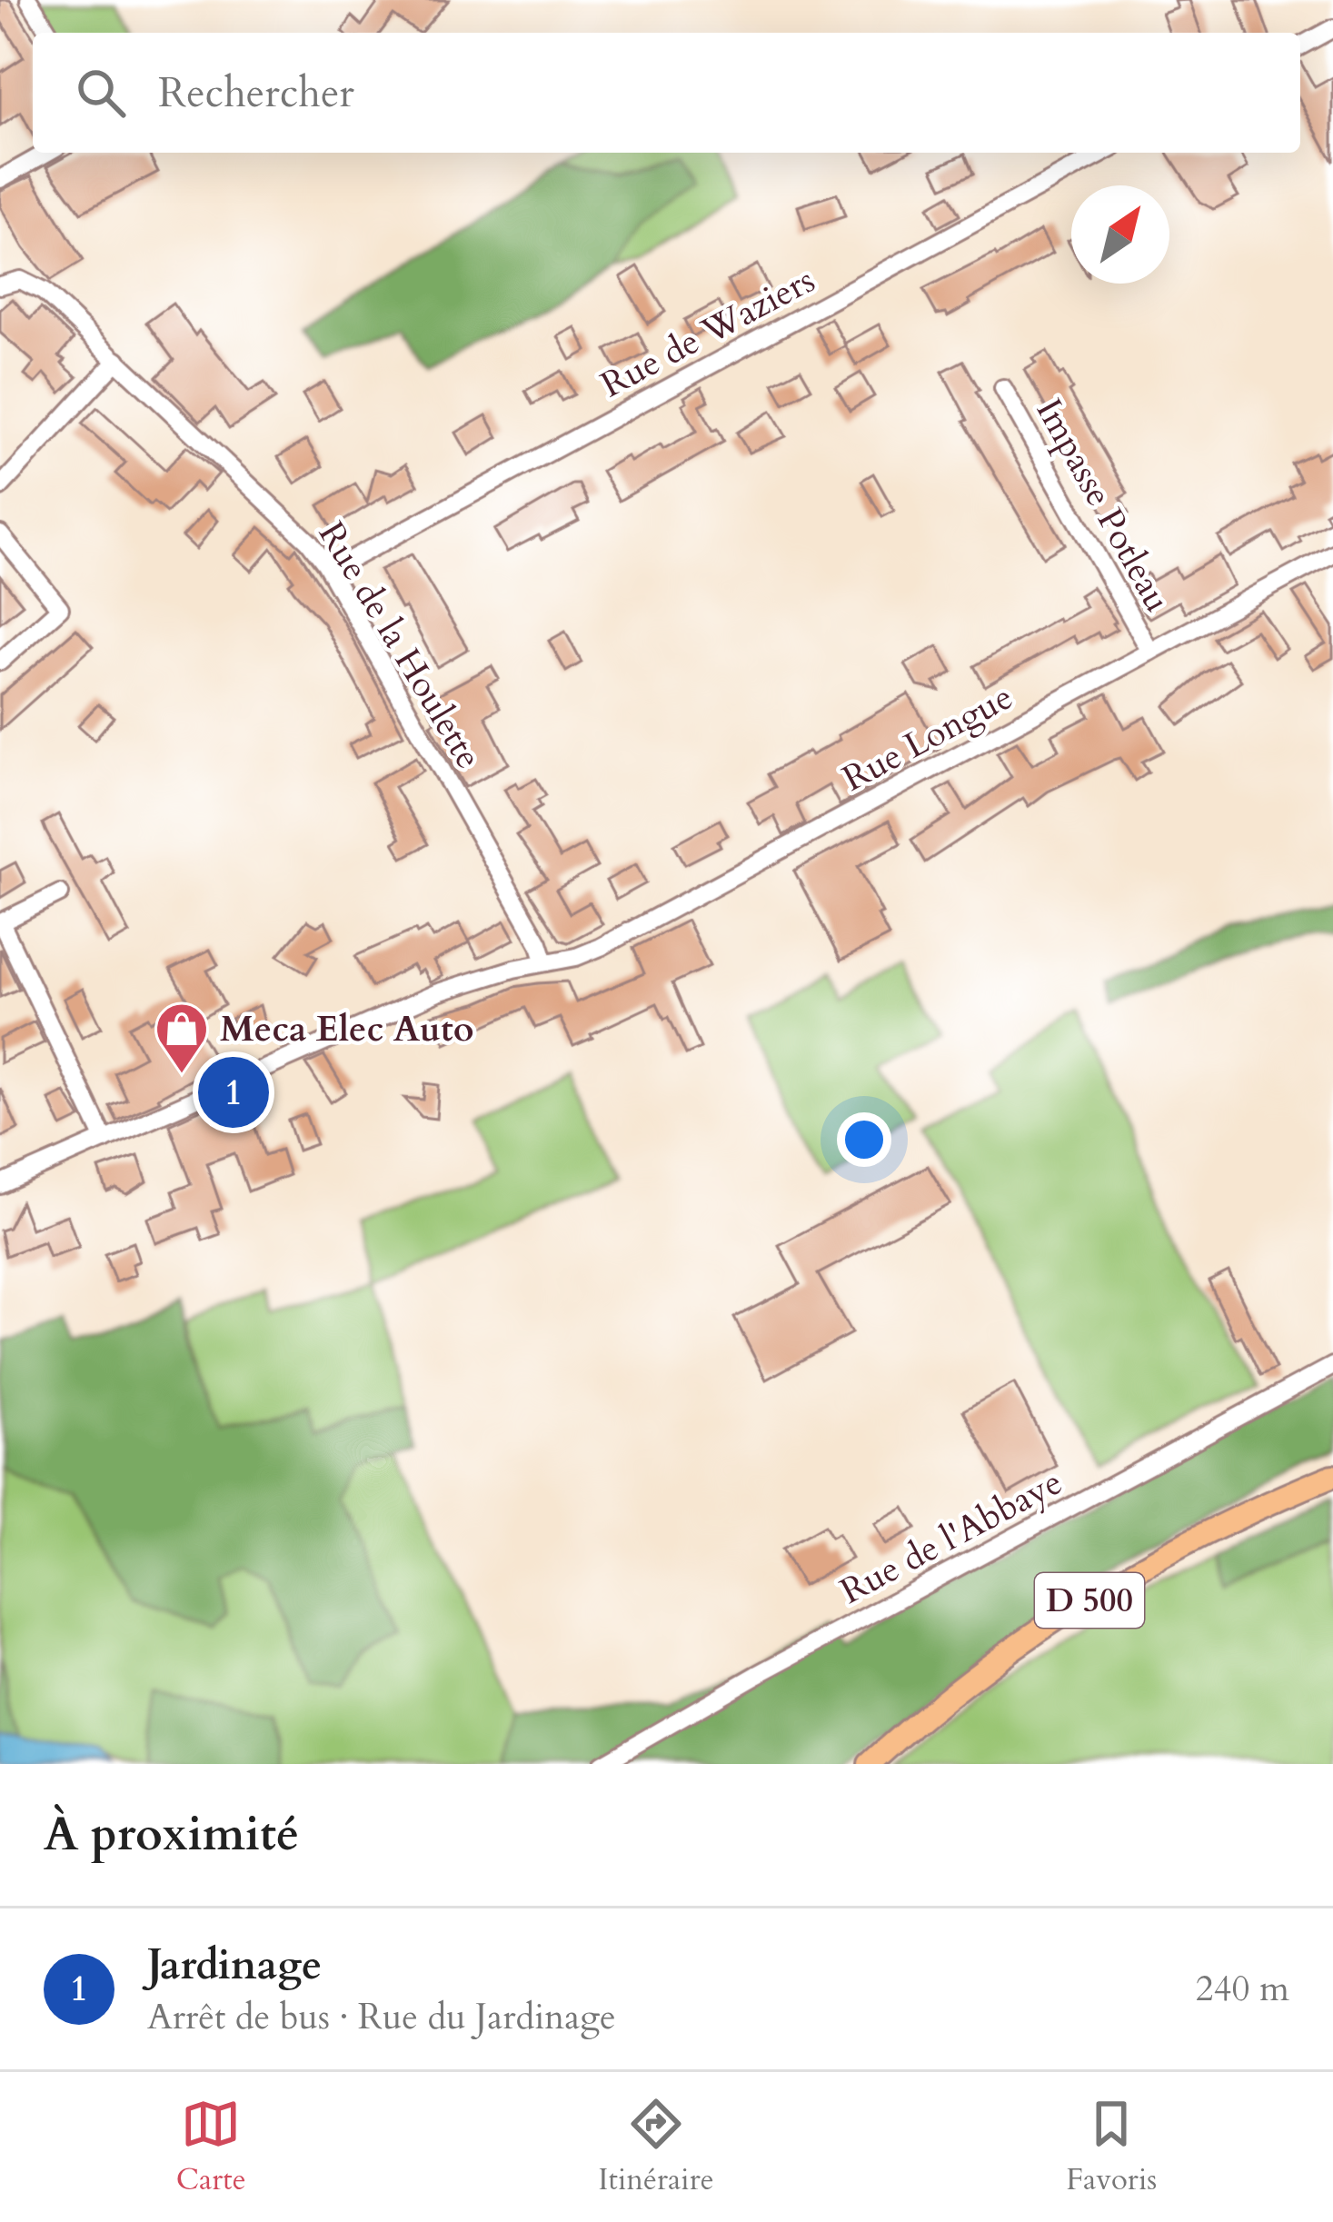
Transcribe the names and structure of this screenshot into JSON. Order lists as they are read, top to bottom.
{
  "streets": {
    "main road": ["D 500"],
    "street": [
      "Rue de Waziers",
      "Impasse Potleau",
      "Rue de la Houlette",
      "Rue Longue",
      "Rue de l'Abbaye"
    ]
  },
  "crossings": [
    ["Rue de Waziers", "Rue de la Houlette"],
    ["Impasse Potleau", "Rue Longue"],
    ["Rue de la Houlette", "Rue Longue"]
  ],
  "places": {
    "shop": ["Meca Elec Auto"]
  },
  "north": "top right",
  "page": {
    "search": "Rechercher",
    "pins": "1",
    "heading": "À proximité",
    "list": [
      {
        "mark": "1",
        "name": "Jardinage",
        "note": "Arrêt de bus · Rue du Jardinage",
        "value": "240 m"
      }
    ],
    "nav": ["Carte", "Itinéraire", "Favoris"]
  }
}
